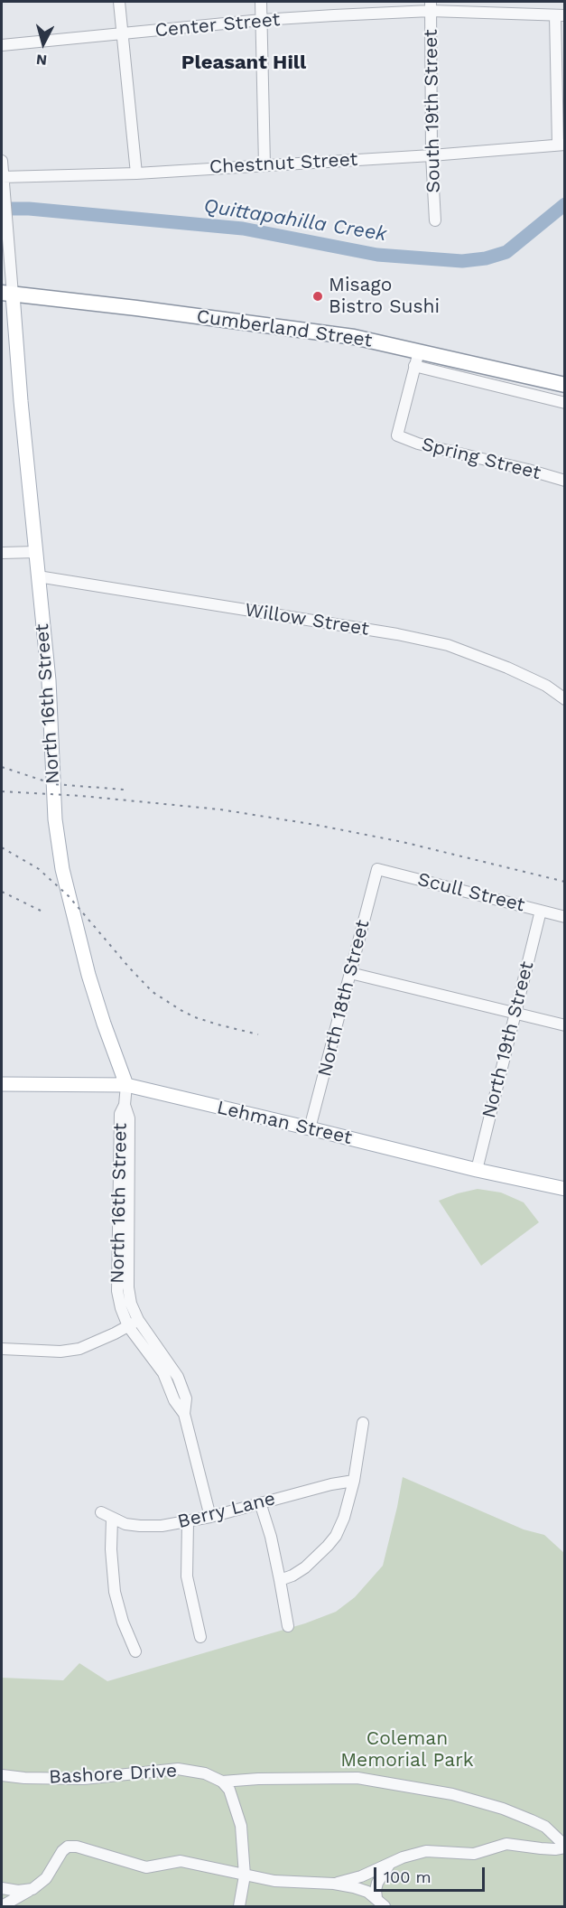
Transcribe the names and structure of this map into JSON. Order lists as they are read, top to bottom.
{
  "streets": {
    "highway": ["Cumberland Street"],
    "main road": ["North 16th Street", "Lehman Street"],
    "street": [
      "Center Street",
      "South 19th Street",
      "Chestnut Street",
      "Spring Street",
      "Willow Street",
      "Scull Street",
      "North 18th Street",
      "North 19th Street",
      "Berry Lane",
      "Bashore Drive"
    ]
  },
  "crossings": [
    ["Center Street", "South 19th Street"],
    ["South 19th Street", "Chestnut Street"],
    ["Cumberland Street", "North 16th Street"],
    ["Willow Street", "North 16th Street"],
    ["North 16th Street", "Lehman Street"],
    ["North 16th Street", "Berry Lane"],
    ["Scull Street", "North 18th Street"],
    ["Scull Street", "North 19th Street"],
    ["North 18th Street", "Lehman Street"],
    ["North 19th Street", "Lehman Street"]
  ],
  "districts": ["Pleasant Hill"],
  "water": ["Quittapahilla Creek"],
  "parks": ["Coleman Memorial Park"],
  "places": ["Misago Bistro Sushi"],
  "scale_bar": "100 m",
  "north": "bottom"
}
